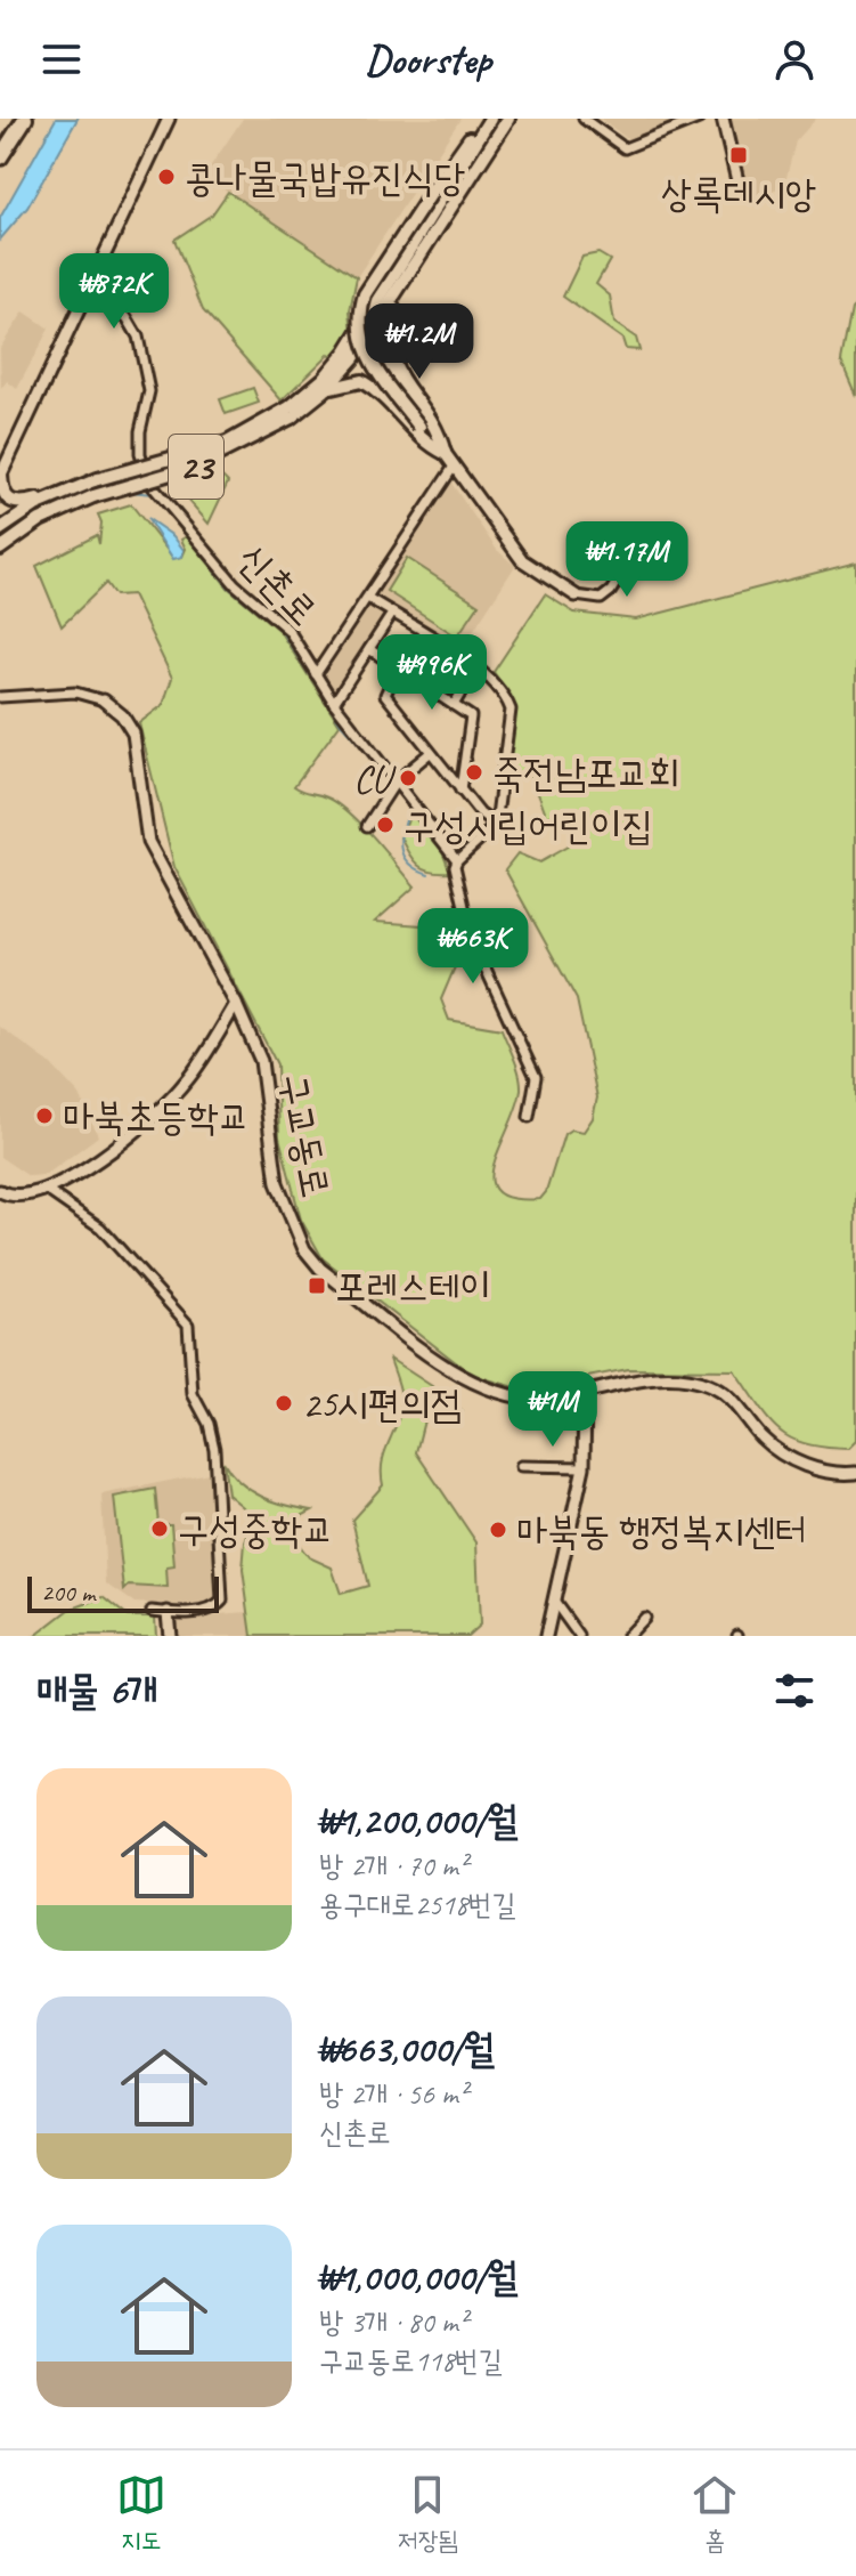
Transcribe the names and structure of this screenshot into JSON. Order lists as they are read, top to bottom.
{
  "streets": {
    "main road": ["23"],
    "street": ["신촌로", "구교동로"]
  },
  "places": {
    "transit": ["상록데시앙", "포레스테이"],
    "other": [
      "콩나물국밥유진식당",
      "죽전남포교회",
      "CU",
      "구성시립어린이집",
      "마북초등학교",
      "25시편의점",
      "구성중학교",
      "마북동 행정복지센터"
    ]
  },
  "scale_bar": "200 m",
  "page": {
    "header": "Doorstep",
    "price": [
      "₩872K",
      "₩1.2M",
      "₩1.17M",
      "₩996K",
      "₩663K",
      "₩1M"
    ],
    "scale": "200 m",
    "heading": "매물 6개",
    "list": [
      {
        "name": "₩1,200,000/월",
        "note": "방 2개 · 70 m² · 용구대로2518번길"
      },
      {
        "name": "₩663,000/월",
        "note": "방 2개 · 56 m² · 신촌로"
      },
      {
        "name": "₩1,000,000/월",
        "note": "방 3개 · 80 m² · 구교동로118번길"
      }
    ],
    "tabs": ["지도", "저장됨", "홈"]
  }
}
